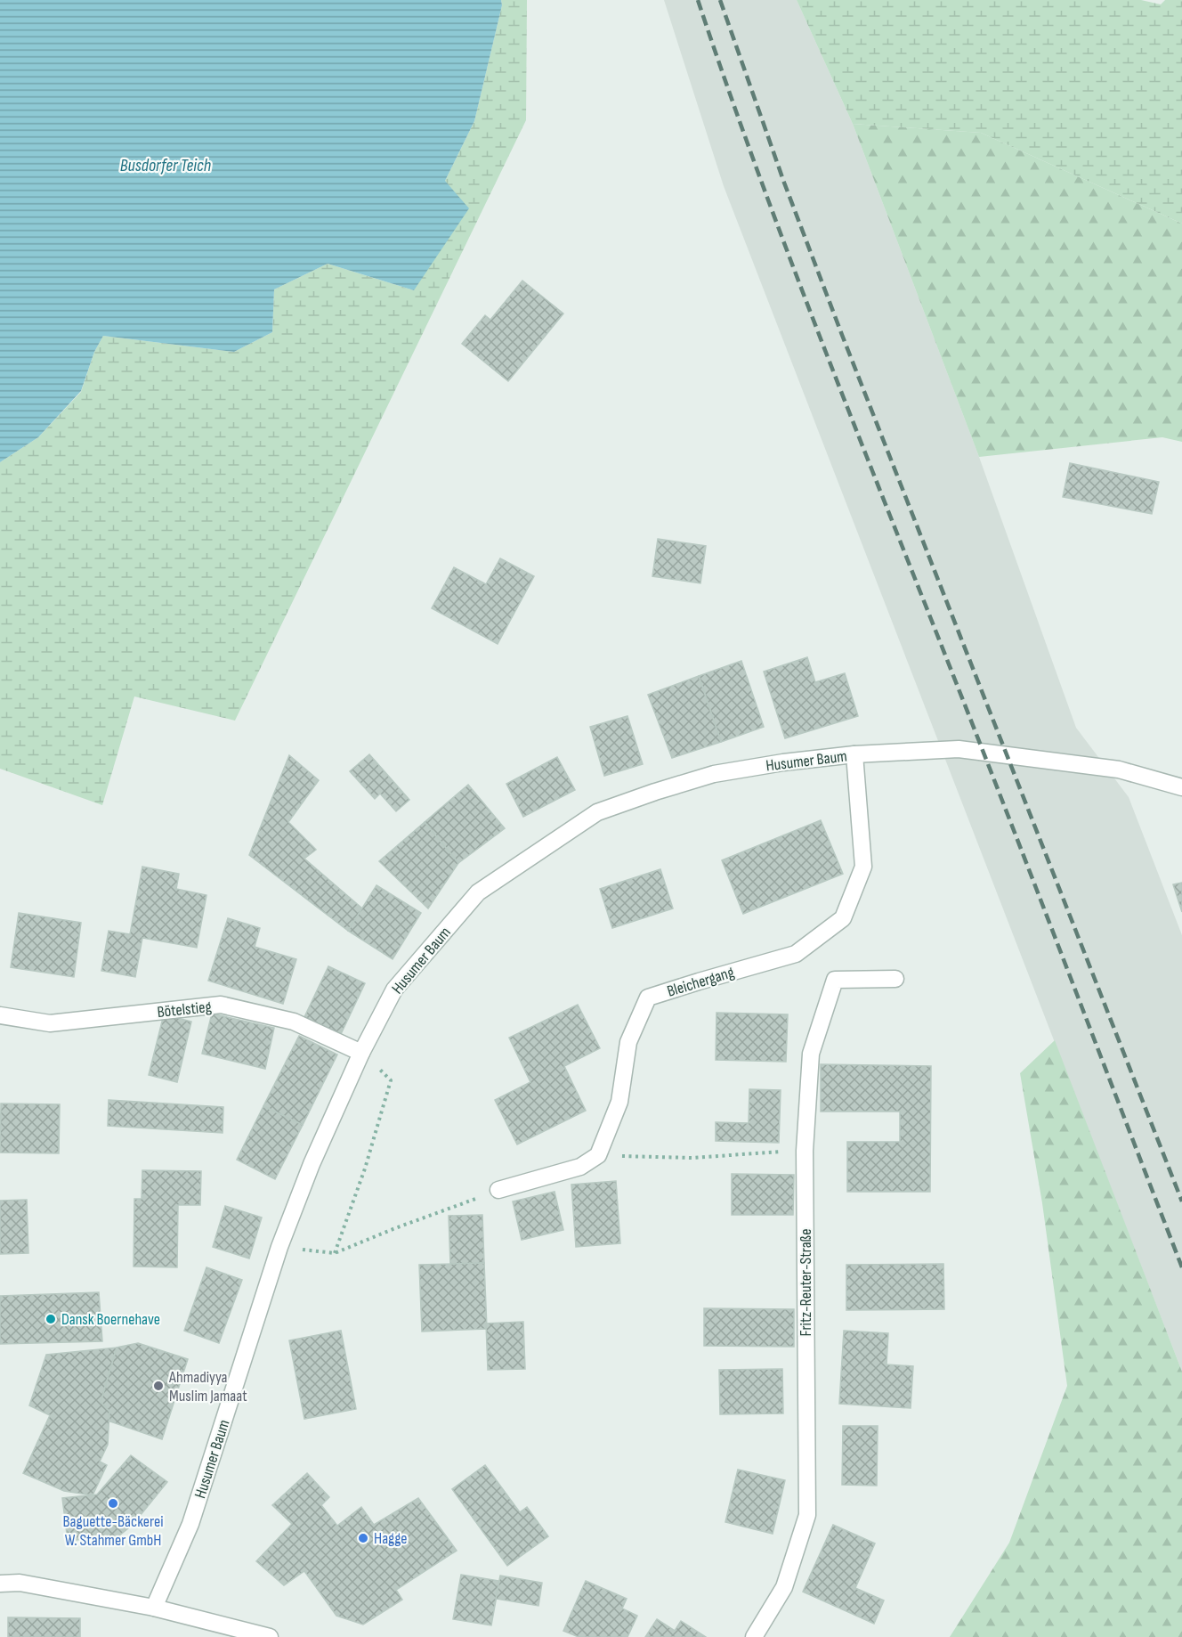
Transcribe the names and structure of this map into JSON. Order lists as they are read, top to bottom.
{
  "streets": {
    "street": [
      "Husumer Baum",
      "Bleichergang",
      "Bötelstieg",
      "Fritz-Reuter-Straße"
    ]
  },
  "crossings": [
    ["Husumer Baum", "Bleichergang"],
    ["Husumer Baum", "Bötelstieg"]
  ],
  "water": ["Busdorfer Teich"],
  "places": [
    "Dansk Boernehave",
    "Ahmadiyya Muslim Jamaat",
    "Baguette-Bäckerei W. Stahmer GmbH",
    "Hagge"
  ]
}
